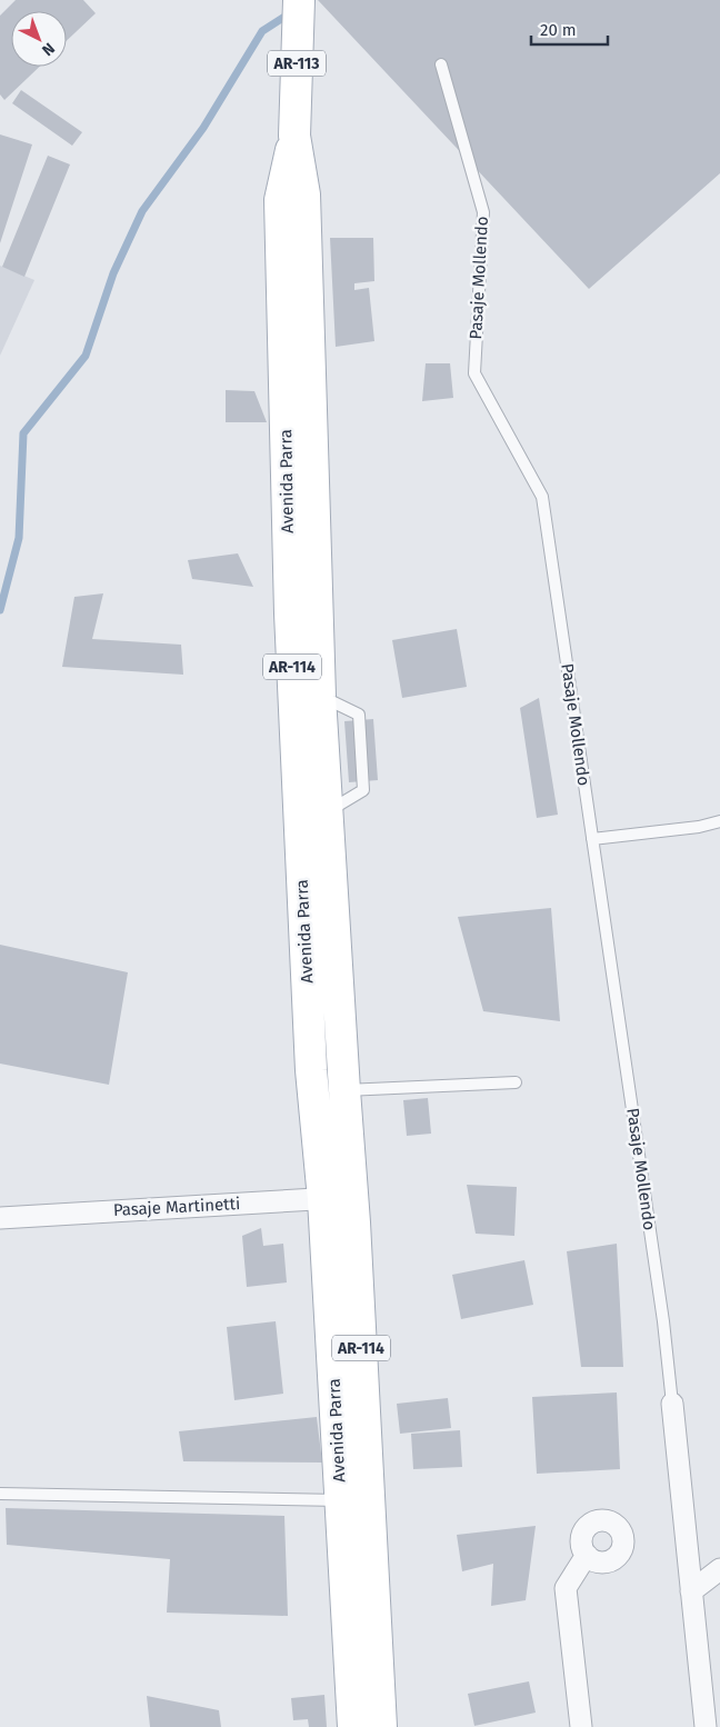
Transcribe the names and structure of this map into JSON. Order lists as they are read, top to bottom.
{
  "streets": {
    "main road": ["AR-113", "Avenida Parra", "AR-114"],
    "street": ["Pasaje Martinetti"],
    "lane": ["Pasaje Mollendo"]
  },
  "crossings": [
    ["Avenida Parra", "Pasaje Martinetti"]
  ],
  "scale_bar": "20 m",
  "north": "bottom right"
}
